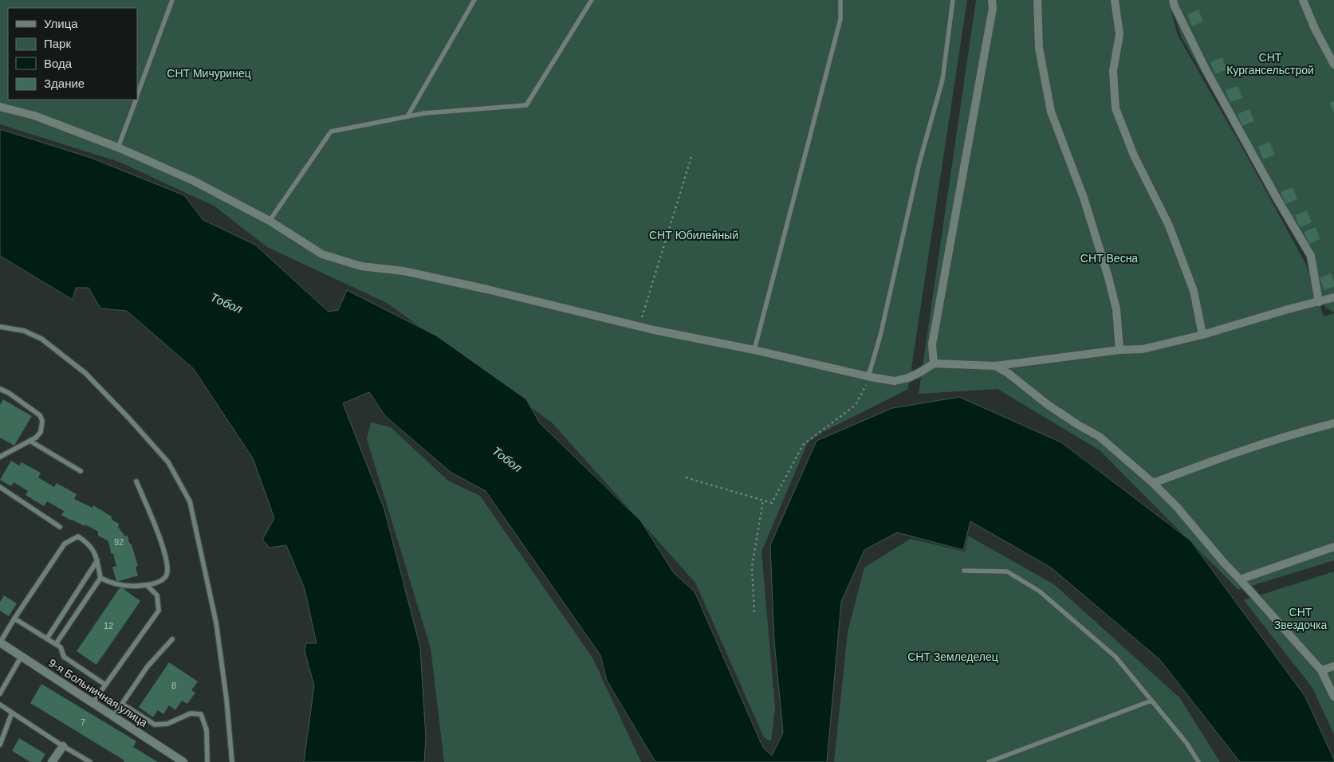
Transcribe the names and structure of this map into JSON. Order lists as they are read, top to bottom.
{
  "streets": {
    "street": ["9-я Больничная улица"]
  },
  "water": ["Тобол"],
  "parks": [
    "СНТ Кургансельстрой",
    "СНТ Мичуринец",
    "СНТ Юбилейный",
    "СНТ Весна",
    "СНТ Звездочка",
    "СНТ Земледелец"
  ],
  "house_numbers": [
    "92",
    "12",
    "8",
    "7"
  ],
  "legend": [
    "Улица",
    "Парк",
    "Вода",
    "Здание"
  ]
}
